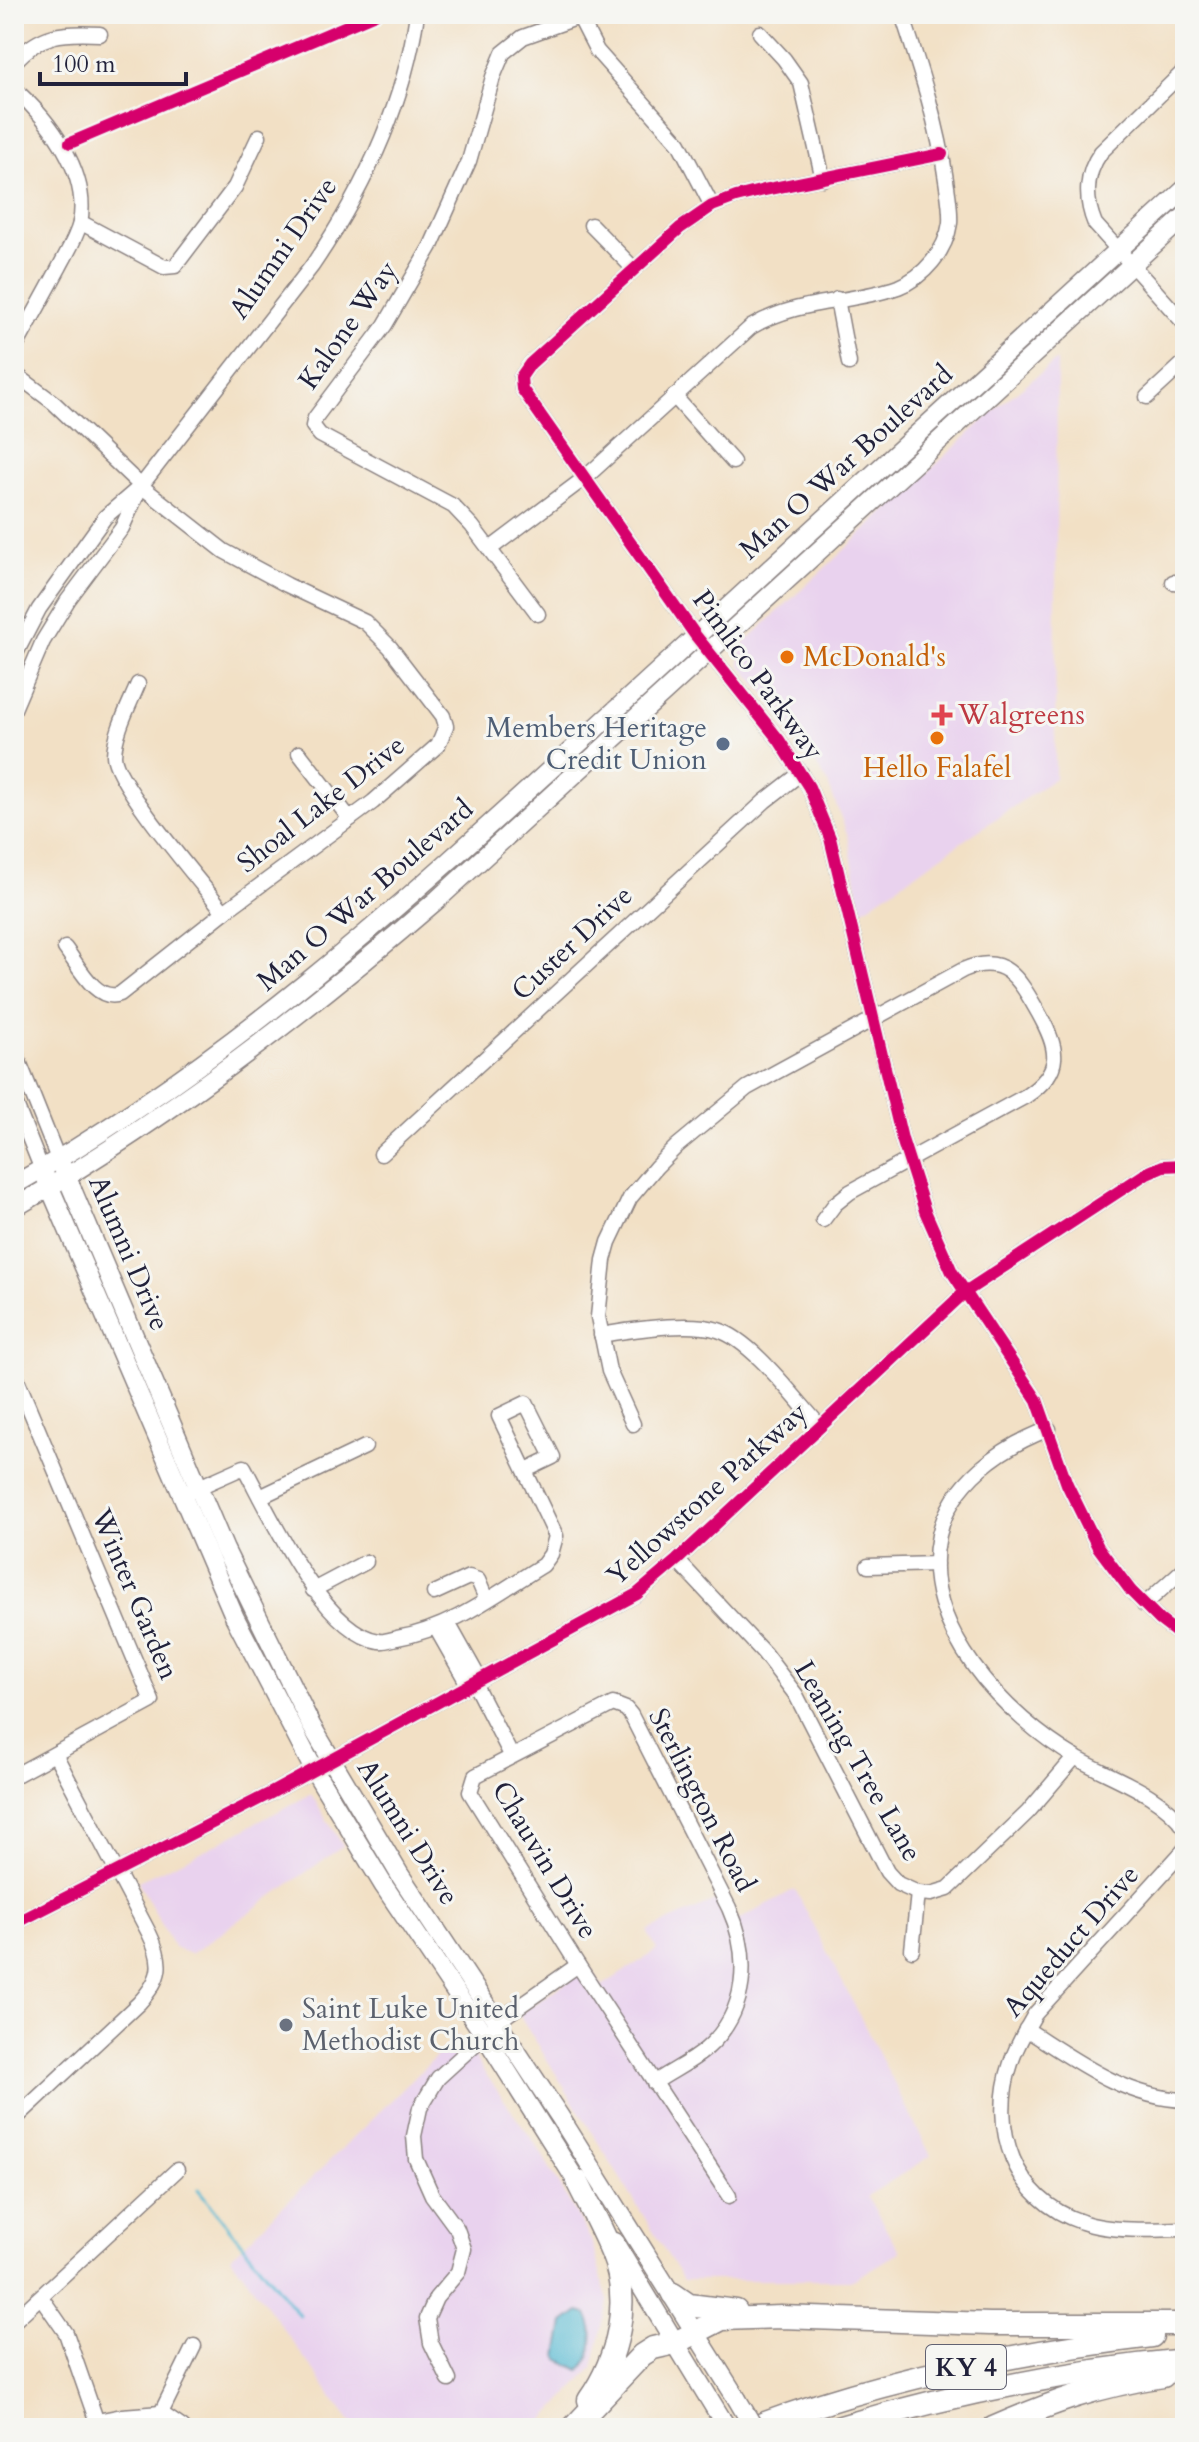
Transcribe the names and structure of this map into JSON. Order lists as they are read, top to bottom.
{
  "streets": {
    "highway": ["KY 4"],
    "main road": ["Alumni Drive", "Man O War Boulevard"],
    "street": [
      "Kalone Way",
      "Pimlico Parkway",
      "Shoal Lake Drive",
      "Custer Drive",
      "Yellowstone Parkway",
      "Winter Garden",
      "Leaning Tree Lane",
      "Sterlington Road",
      "Chauvin Drive",
      "Aqueduct Drive"
    ]
  },
  "crossings": [
    ["Alumni Drive", "Man O War Boulevard"],
    ["Alumni Drive", "Shoal Lake Drive"],
    ["Alumni Drive", "Yellowstone Parkway"],
    ["Alumni Drive", "Chauvin Drive"],
    ["Alumni Drive", "KY 4"],
    ["Man O War Boulevard", "Pimlico Parkway"],
    ["Pimlico Parkway", "Custer Drive"],
    ["Pimlico Parkway", "Yellowstone Parkway"],
    ["Yellowstone Parkway", "Leaning Tree Lane"],
    ["Sterlington Road", "Chauvin Drive"]
  ],
  "places": {
    "other": [
      "McDonald's",
      "Hello Falafel",
      "Members Heritage Credit Union",
      "Saint Luke United Methodist Church"
    ],
    "health": ["Walgreens"]
  },
  "scale_bar": "100 m"
}
